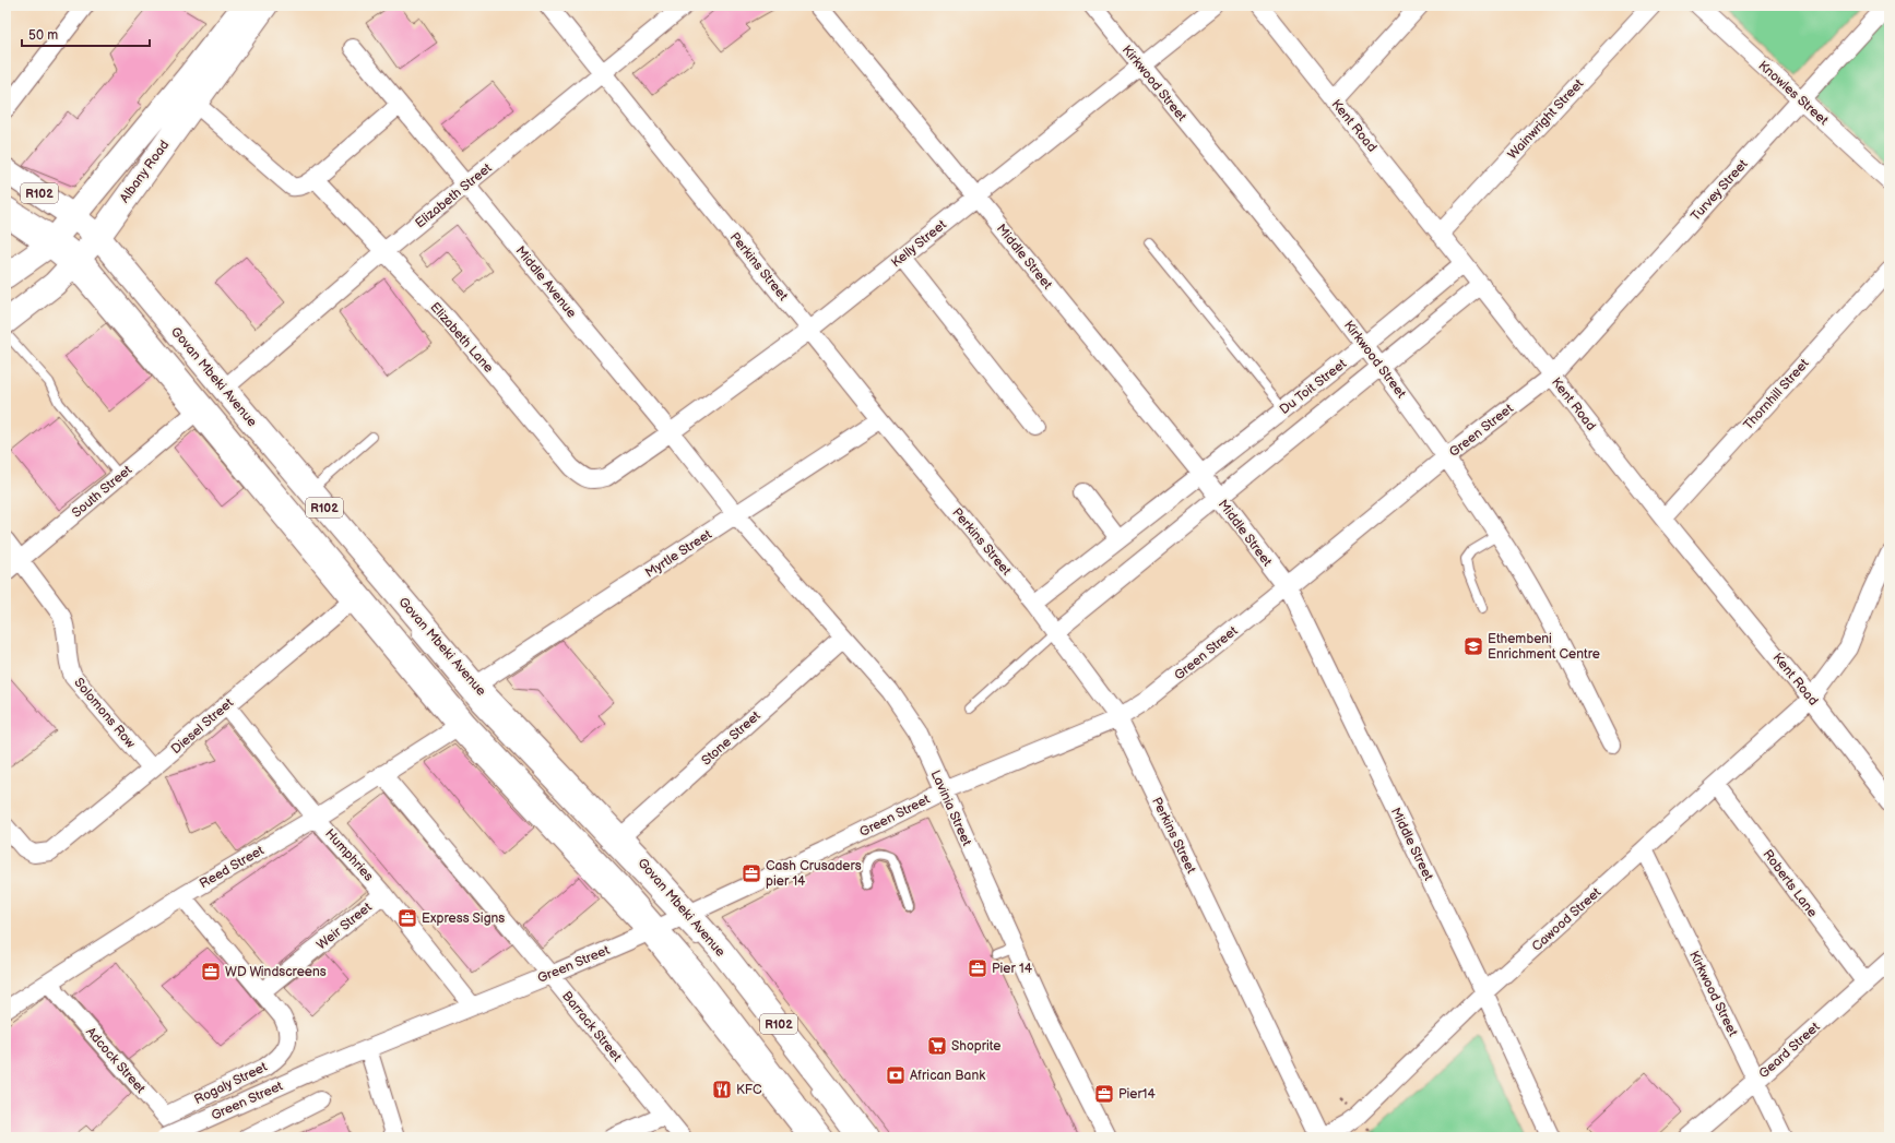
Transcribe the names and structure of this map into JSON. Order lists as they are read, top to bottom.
{
  "streets": {
    "main road": ["Albany Road", "R102", "Govan Mbeki Avenue"],
    "street": [
      "Kirkwood Street",
      "Knowles Street",
      "Wainwright Street",
      "Kent Road",
      "Turvey Street",
      "Elizabeth Street",
      "Kelly Street",
      "Middle Street",
      "Perkins Street",
      "Middle Avenue",
      "Elizabeth Lane",
      "Du Toit Street",
      "Thornhill Street",
      "Green Street",
      "South Street",
      "Myrtle Street",
      "Solomons Row",
      "Diesel Street",
      "Stone Street",
      "Lavinia Street",
      "Humphries",
      "Reed Street",
      "Roberts Lane",
      "Cawood Street",
      "Weir Street",
      "Barrack Street",
      "Geard Street",
      "Adcock Street",
      "Rogaly Street"
    ]
  },
  "crossings": [
    ["Kirkwood Street", "Kelly Street"],
    ["Kirkwood Street", "Du Toit Street"],
    ["Kirkwood Street", "Green Street"],
    ["Kirkwood Street", "Cawood Street"],
    ["Kirkwood Street", "Geard Street"],
    ["Knowles Street", "Turvey Street"],
    ["Wainwright Street", "Kent Road"],
    ["Kent Road", "Turvey Street"],
    ["Kent Road", "Du Toit Street"],
    ["Kent Road", "Thornhill Street"],
    ["Kent Road", "Green Street"],
    ["Kent Road", "Cawood Street"],
    ["Albany Road", "Govan Mbeki Avenue"],
    ["Turvey Street", "Green Street"],
    ["Elizabeth Street", "Perkins Street"],
    ["Elizabeth Street", "Middle Avenue"],
    ["Elizabeth Street", "Elizabeth Lane"],
    ["Elizabeth Street", "Govan Mbeki Avenue"],
    ["Kelly Street", "Middle Street"],
    ["Kelly Street", "Perkins Street"],
    ["Kelly Street", "Middle Avenue"],
    ["Kelly Street", "Elizabeth Lane"],
    ["Middle Street", "Du Toit Street"],
    ["Middle Street", "Green Street"],
    ["Middle Street", "Cawood Street"],
    ["Perkins Street", "Du Toit Street"],
    ["Perkins Street", "Green Street"],
    ["Perkins Street", "Myrtle Street"],
    ["Perkins Street", "Cawood Street"],
    ["Middle Avenue", "Myrtle Street"],
    ["Middle Avenue", "Lavinia Street"],
    ["Govan Mbeki Avenue", "Green Street"],
    ["Govan Mbeki Avenue", "South Street"],
    ["Govan Mbeki Avenue", "Myrtle Street"],
    ["Govan Mbeki Avenue", "Diesel Street"],
    ["Govan Mbeki Avenue", "Stone Street"],
    ["Govan Mbeki Avenue", "Reed Street"],
    ["Green Street", "Lavinia Street"],
    ["Green Street", "Humphries"],
    ["Green Street", "Barrack Street"],
    ["South Street", "Solomons Row"],
    ["Myrtle Street", "Lavinia Street"],
    ["Solomons Row", "Diesel Street"],
    ["Diesel Street", "Humphries"],
    ["Stone Street", "Lavinia Street"],
    ["Humphries", "Reed Street"],
    ["Humphries", "Weir Street"],
    ["Reed Street", "Barrack Street"],
    ["Reed Street", "Adcock Street"],
    ["Reed Street", "Rogaly Street"],
    ["Roberts Lane", "Cawood Street"],
    ["Roberts Lane", "Geard Street"],
    ["Weir Street", "Rogaly Street"],
    ["Adcock Street", "Rogaly Street"]
  ],
  "places": {
    "school or university": ["Ethembeni Enrichment Centre"],
    "office": [
      "Cash Crusaders pier 14",
      "Express Signs",
      "Pier 14",
      "WD Windscreens",
      "Pier14"
    ],
    "supermarket": ["Shoprite"],
    "bank": ["African Bank"],
    "restaurant": ["KFC"]
  },
  "scale_bar": "50 m"
}
